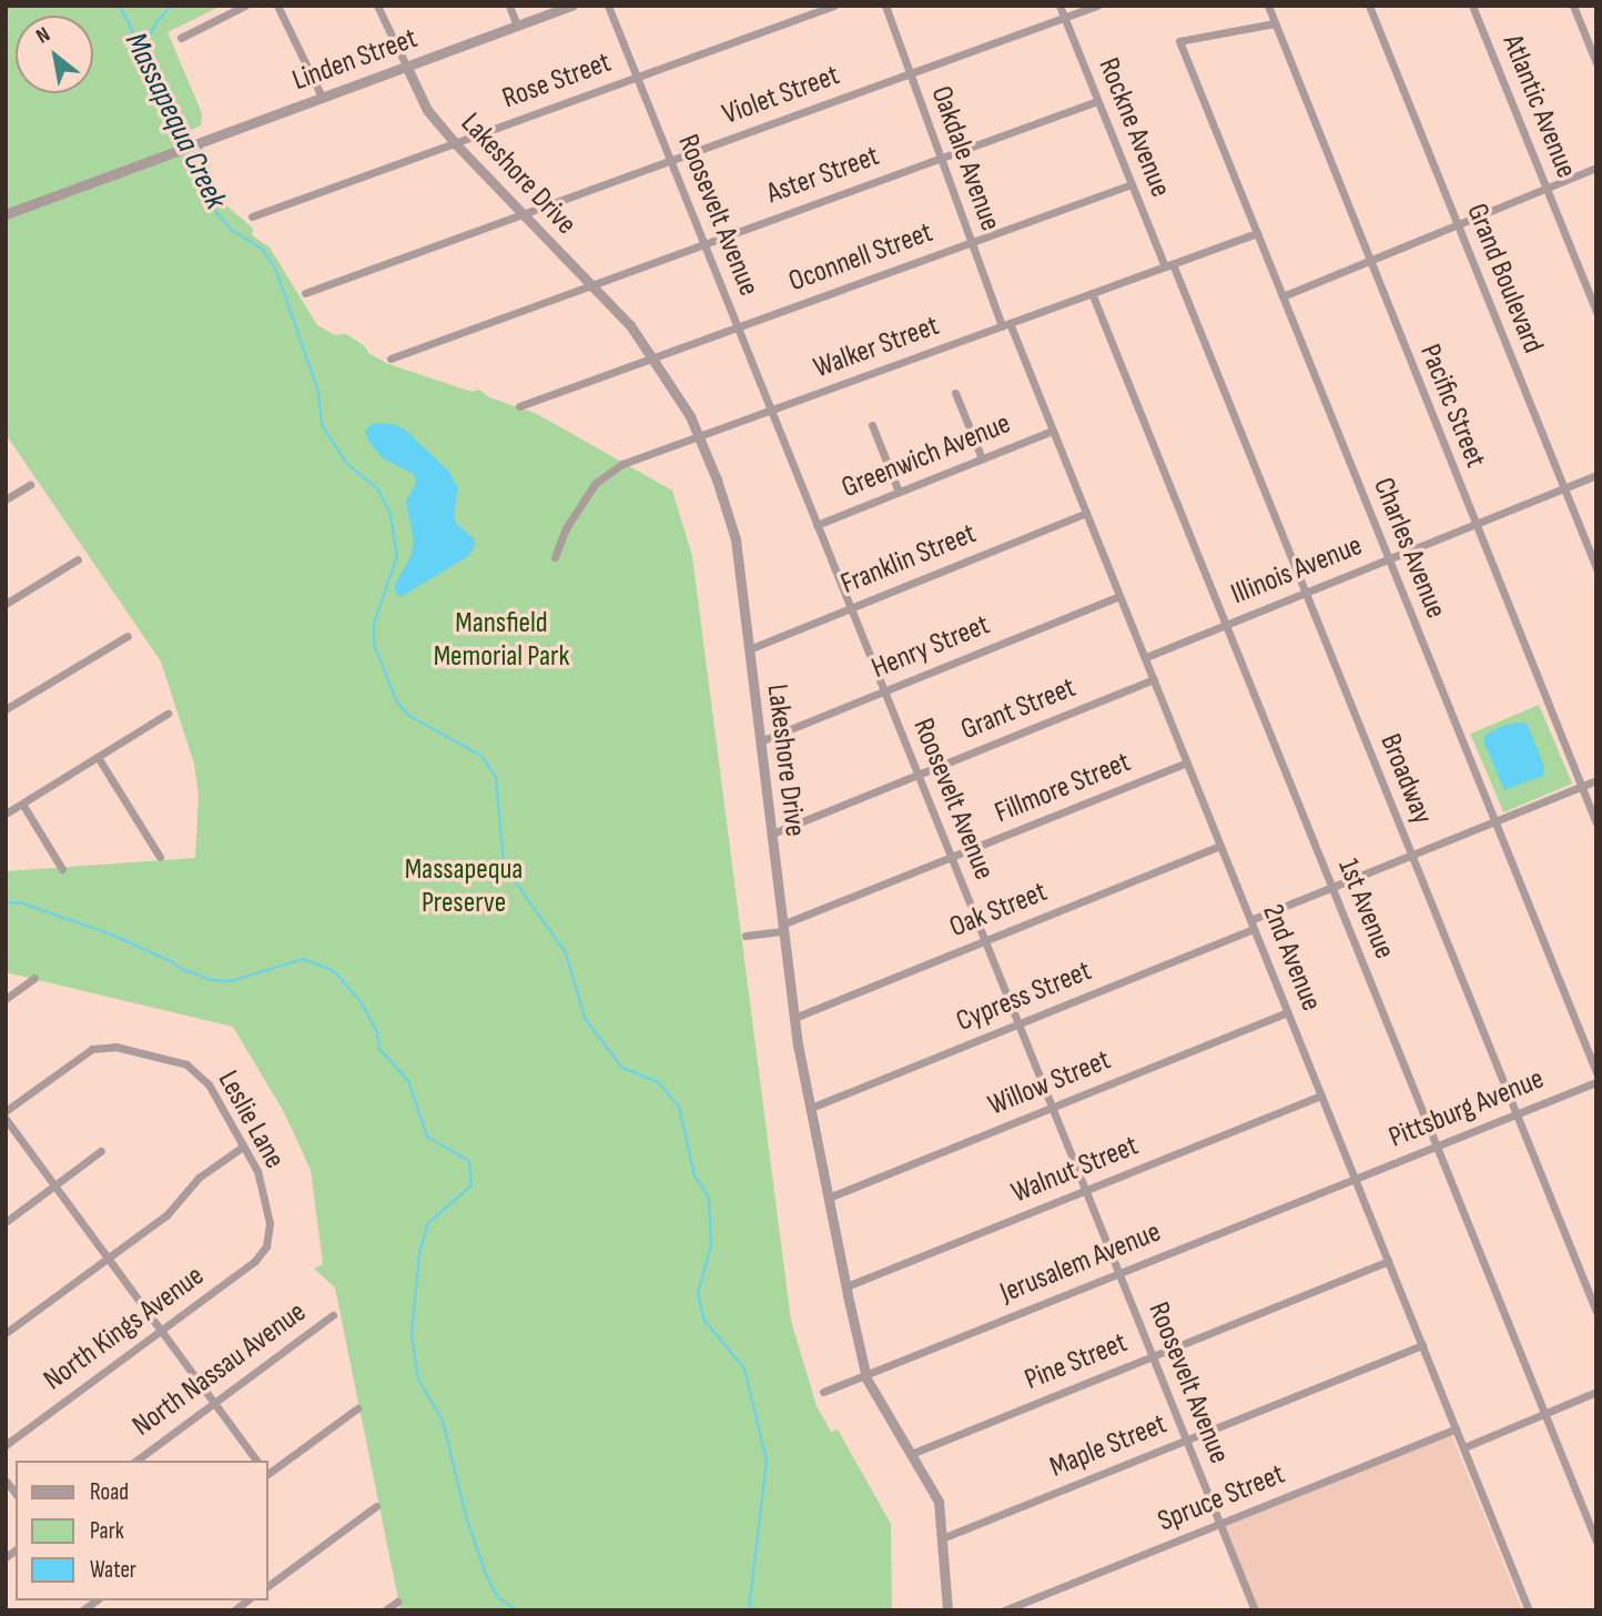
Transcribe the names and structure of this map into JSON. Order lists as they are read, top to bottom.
{
  "streets": {
    "street": [
      "Linden Street",
      "Rose Street",
      "Violet Street",
      "Atlantic Avenue",
      "Rockne Avenue",
      "Oakdale Avenue",
      "Lakeshore Drive",
      "Aster Street",
      "Roosevelt Avenue",
      "Oconnell Street",
      "Grand Boulevard",
      "Walker Street",
      "Pacific Street",
      "Greenwich Avenue",
      "Charles Avenue",
      "Franklin Street",
      "Illinois Avenue",
      "Henry Street",
      "Grant Street",
      "Broadway",
      "Fillmore Street",
      "1st Avenue",
      "Oak Street",
      "2nd Avenue",
      "Cypress Street",
      "Willow Street",
      "Pittsburg Avenue",
      "Leslie Lane",
      "Walnut Street",
      "Jerusalem Avenue",
      "North Kings Avenue",
      "Pine Street",
      "North Nassau Avenue",
      "Maple Street",
      "Spruce Street"
    ]
  },
  "crossings": [
    ["Linden Street", "Lakeshore Drive"],
    ["Rose Street", "Lakeshore Drive"],
    ["Rose Street", "Roosevelt Avenue"],
    ["Violet Street", "Rockne Avenue"],
    ["Violet Street", "Oakdale Avenue"],
    ["Violet Street", "Lakeshore Drive"],
    ["Violet Street", "Roosevelt Avenue"],
    ["Rockne Avenue", "Aster Street"],
    ["Rockne Avenue", "Oconnell Street"],
    ["Rockne Avenue", "Walker Street"],
    ["Rockne Avenue", "Broadway"],
    ["Oakdale Avenue", "Aster Street"],
    ["Oakdale Avenue", "Oconnell Street"],
    ["Oakdale Avenue", "Walker Street"],
    ["Oakdale Avenue", "2nd Avenue"],
    ["Lakeshore Drive", "Aster Street"],
    ["Lakeshore Drive", "Oconnell Street"],
    ["Lakeshore Drive", "Walker Street"],
    ["Lakeshore Drive", "Franklin Street"],
    ["Lakeshore Drive", "Henry Street"],
    ["Lakeshore Drive", "Grant Street"],
    ["Lakeshore Drive", "Fillmore Street"],
    ["Lakeshore Drive", "Oak Street"],
    ["Lakeshore Drive", "Cypress Street"],
    ["Lakeshore Drive", "Willow Street"],
    ["Lakeshore Drive", "Walnut Street"],
    ["Lakeshore Drive", "Jerusalem Avenue"],
    ["Lakeshore Drive", "Pine Street"],
    ["Lakeshore Drive", "Maple Street"],
    ["Aster Street", "Roosevelt Avenue"],
    ["Roosevelt Avenue", "Oconnell Street"],
    ["Roosevelt Avenue", "Walker Street"],
    ["Roosevelt Avenue", "Greenwich Avenue"],
    ["Roosevelt Avenue", "Franklin Street"],
    ["Roosevelt Avenue", "Henry Street"],
    ["Roosevelt Avenue", "Grant Street"],
    ["Roosevelt Avenue", "Fillmore Street"],
    ["Roosevelt Avenue", "Oak Street"],
    ["Roosevelt Avenue", "Cypress Street"],
    ["Roosevelt Avenue", "Willow Street"],
    ["Roosevelt Avenue", "Walnut Street"],
    ["Roosevelt Avenue", "Jerusalem Avenue"],
    ["Roosevelt Avenue", "Pine Street"],
    ["Roosevelt Avenue", "Maple Street"],
    ["Roosevelt Avenue", "Spruce Street"],
    ["Grand Boulevard", "Illinois Avenue"],
    ["Walker Street", "Charles Avenue"],
    ["Walker Street", "Broadway"],
    ["Walker Street", "1st Avenue"],
    ["Walker Street", "2nd Avenue"],
    ["Pacific Street", "Charles Avenue"],
    ["Pacific Street", "Illinois Avenue"],
    ["Pacific Street", "Cypress Street"],
    ["Greenwich Avenue", "2nd Avenue"],
    ["Charles Avenue", "Illinois Avenue"],
    ["Charles Avenue", "Cypress Street"],
    ["Franklin Street", "2nd Avenue"],
    ["Illinois Avenue", "Broadway"],
    ["Illinois Avenue", "1st Avenue"],
    ["Illinois Avenue", "2nd Avenue"],
    ["Henry Street", "2nd Avenue"],
    ["Grant Street", "2nd Avenue"],
    ["Broadway", "Cypress Street"],
    ["Broadway", "Pittsburg Avenue"],
    ["Fillmore Street", "2nd Avenue"],
    ["1st Avenue", "Cypress Street"],
    ["1st Avenue", "Pittsburg Avenue"],
    ["Oak Street", "2nd Avenue"],
    ["2nd Avenue", "Cypress Street"],
    ["2nd Avenue", "Willow Street"],
    ["2nd Avenue", "Pittsburg Avenue"],
    ["2nd Avenue", "Walnut Street"],
    ["2nd Avenue", "Jerusalem Avenue"],
    ["2nd Avenue", "Pine Street"],
    ["2nd Avenue", "Maple Street"],
    ["2nd Avenue", "Spruce Street"],
    ["Pittsburg Avenue", "Jerusalem Avenue"],
    ["Leslie Lane", "North Kings Avenue"]
  ],
  "water": ["Massapequa Creek"],
  "parks": ["Mansfield Memorial Park", "Massapequa Preserve"],
  "legend": ["Road", "Park", "Water"],
  "north": "top left"
}
